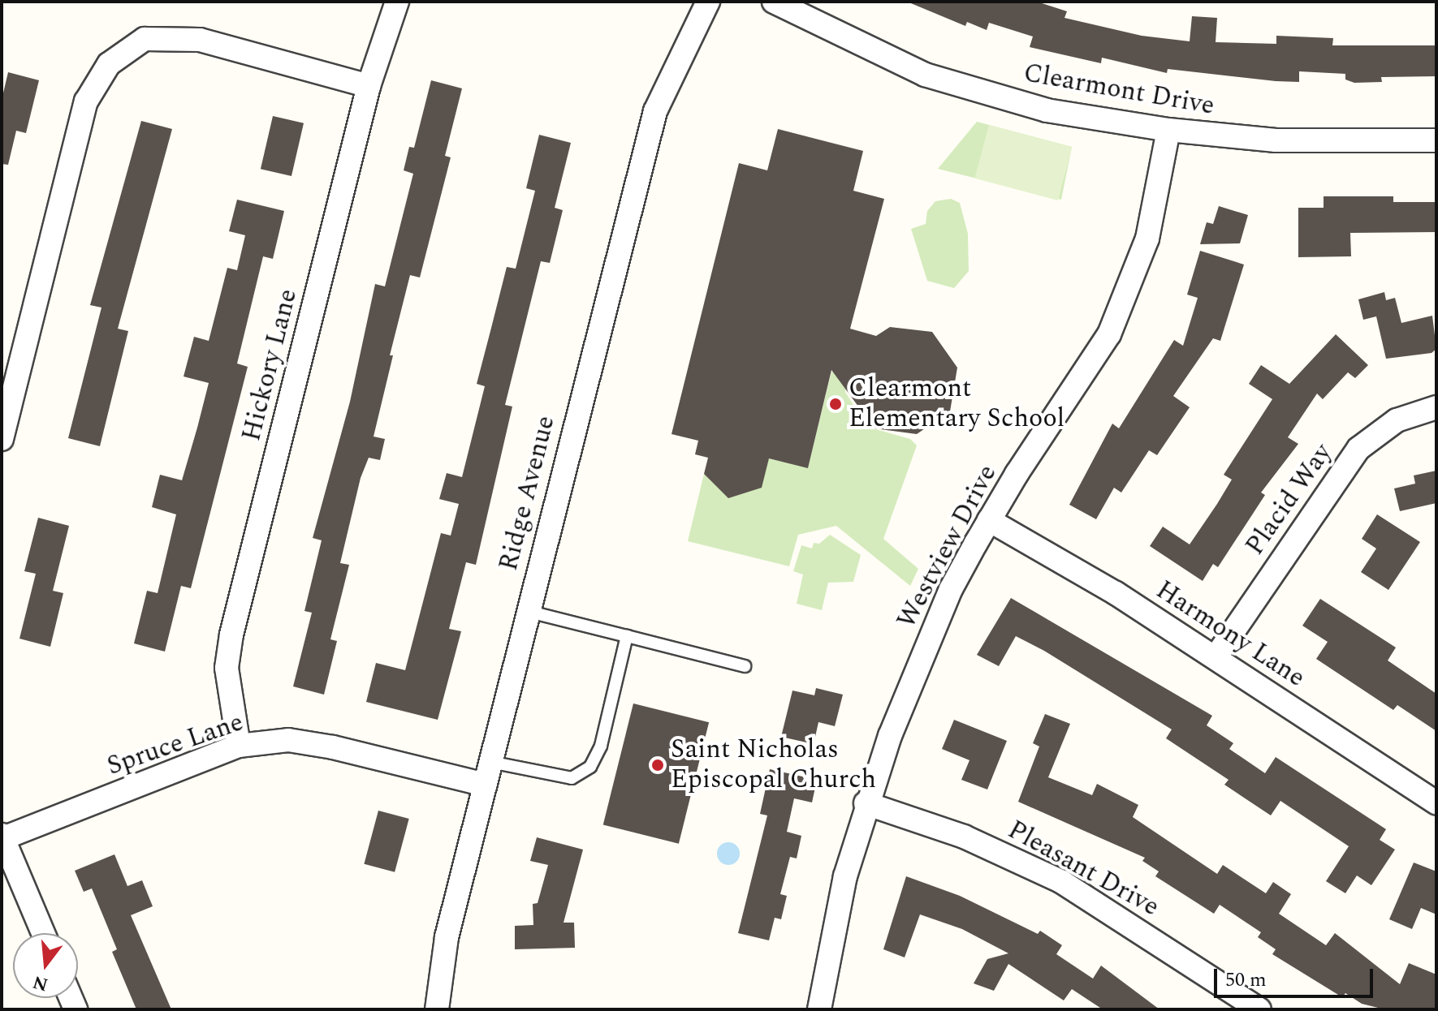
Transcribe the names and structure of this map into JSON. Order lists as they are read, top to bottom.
{
  "streets": {
    "street": [
      "Clearmont Drive",
      "Hickory Lane",
      "Ridge Avenue",
      "Placid Way",
      "Westview Drive",
      "Harmony Lane",
      "Spruce Lane",
      "Pleasant Drive"
    ]
  },
  "crossings": [
    ["Clearmont Drive", "Westview Drive"],
    ["Hickory Lane", "Spruce Lane"],
    ["Ridge Avenue", "Spruce Lane"],
    ["Placid Way", "Harmony Lane"],
    ["Westview Drive", "Harmony Lane"],
    ["Westview Drive", "Pleasant Drive"]
  ],
  "places": ["Clearmont Elementary School", "Saint Nicholas Episcopal Church"],
  "scale_bar": "50 m",
  "north": "bottom"
}
